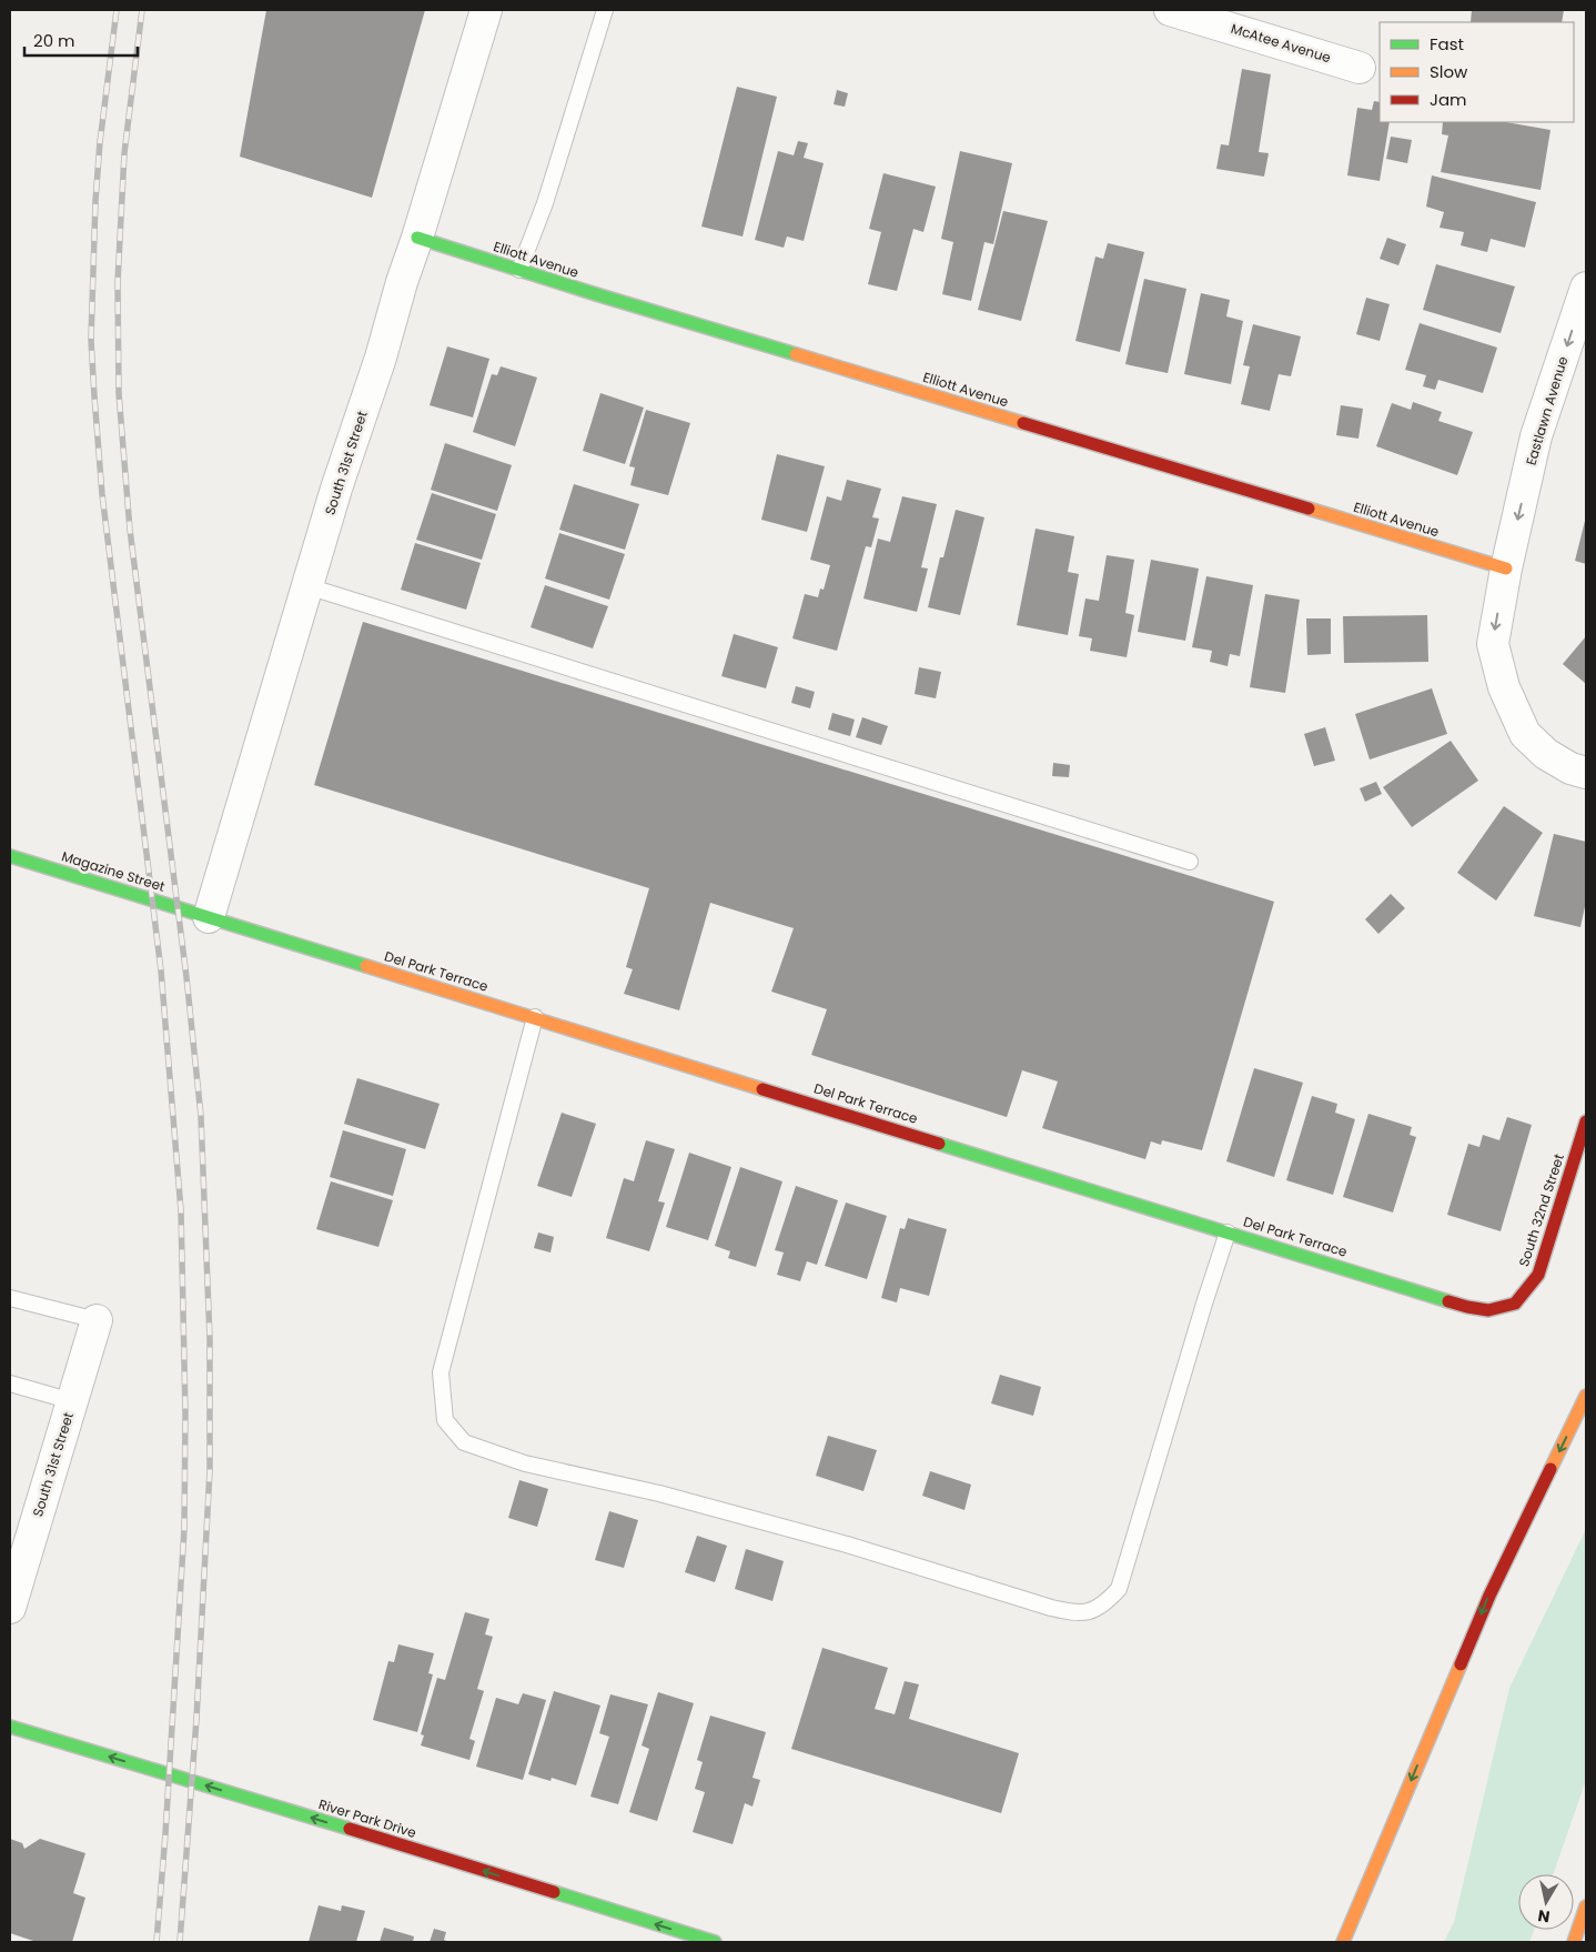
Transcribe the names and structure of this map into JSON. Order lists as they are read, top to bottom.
{
  "streets": {
    "main road": [
      "Elliott Avenue",
      "Magazine Street",
      "Del Park Terrace",
      "South 32nd Street",
      "River Park Drive"
    ],
    "street": ["McAtee Avenue", "Eastlawn Avenue", "South 31st Street"]
  },
  "crossings": [
    ["Elliott Avenue", "Eastlawn Avenue"],
    ["Elliott Avenue", "South 31st Street"],
    ["South 31st Street", "Magazine Street"],
    ["South 31st Street", "Del Park Terrace"],
    ["Magazine Street", "Del Park Terrace"],
    ["Del Park Terrace", "South 32nd Street"]
  ],
  "one_way": ["Eastlawn Avenue", "River Park Drive"],
  "legend": ["Fast", "Slow", "Jam"],
  "scale_bar": "20 m",
  "north": "bottom"
}
